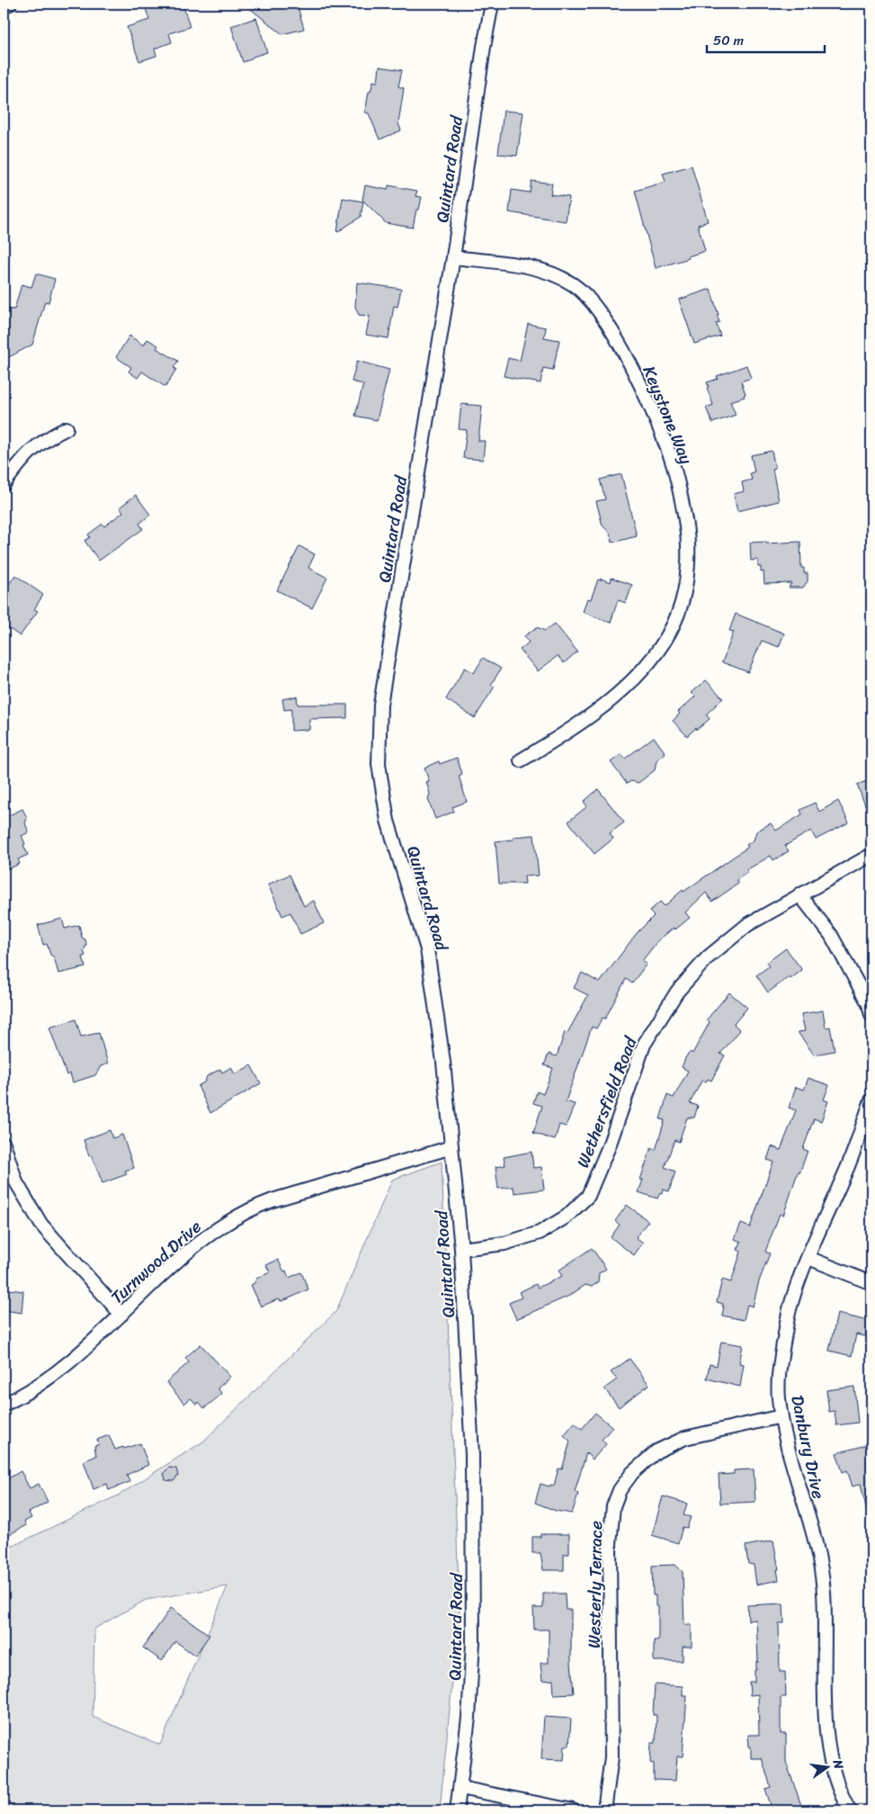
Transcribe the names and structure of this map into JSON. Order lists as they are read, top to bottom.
{
  "streets": {
    "street": [
      "Quintard Road",
      "Keystone Way",
      "Wethersfield Road",
      "Turnwood Drive",
      "Danbury Drive",
      "Westerly Terrace"
    ]
  },
  "crossings": [
    ["Quintard Road", "Keystone Way"],
    ["Quintard Road", "Wethersfield Road"],
    ["Quintard Road", "Turnwood Drive"],
    ["Danbury Drive", "Westerly Terrace"]
  ],
  "scale_bar": "50 m",
  "north": "right"
}
